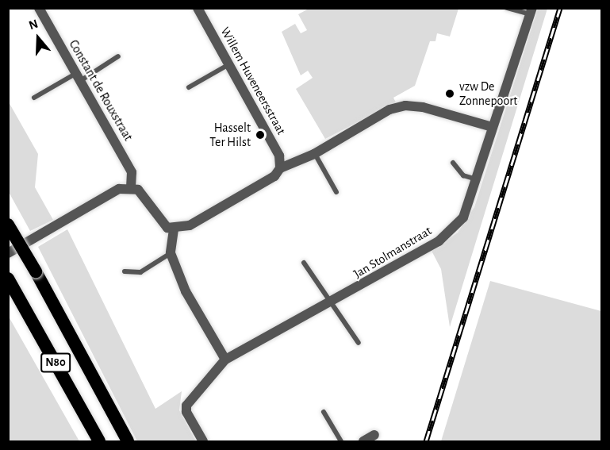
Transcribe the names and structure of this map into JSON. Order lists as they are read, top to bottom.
{
  "streets": {
    "highway": ["N80"],
    "street": ["Willem Huveneersstraat", "Constant de Rouxstraat", "Jan Stolmanstraat"]
  },
  "places": ["vzw De Zonnepoort", "Hasselt Ter Hilst"],
  "north": "top"
}
